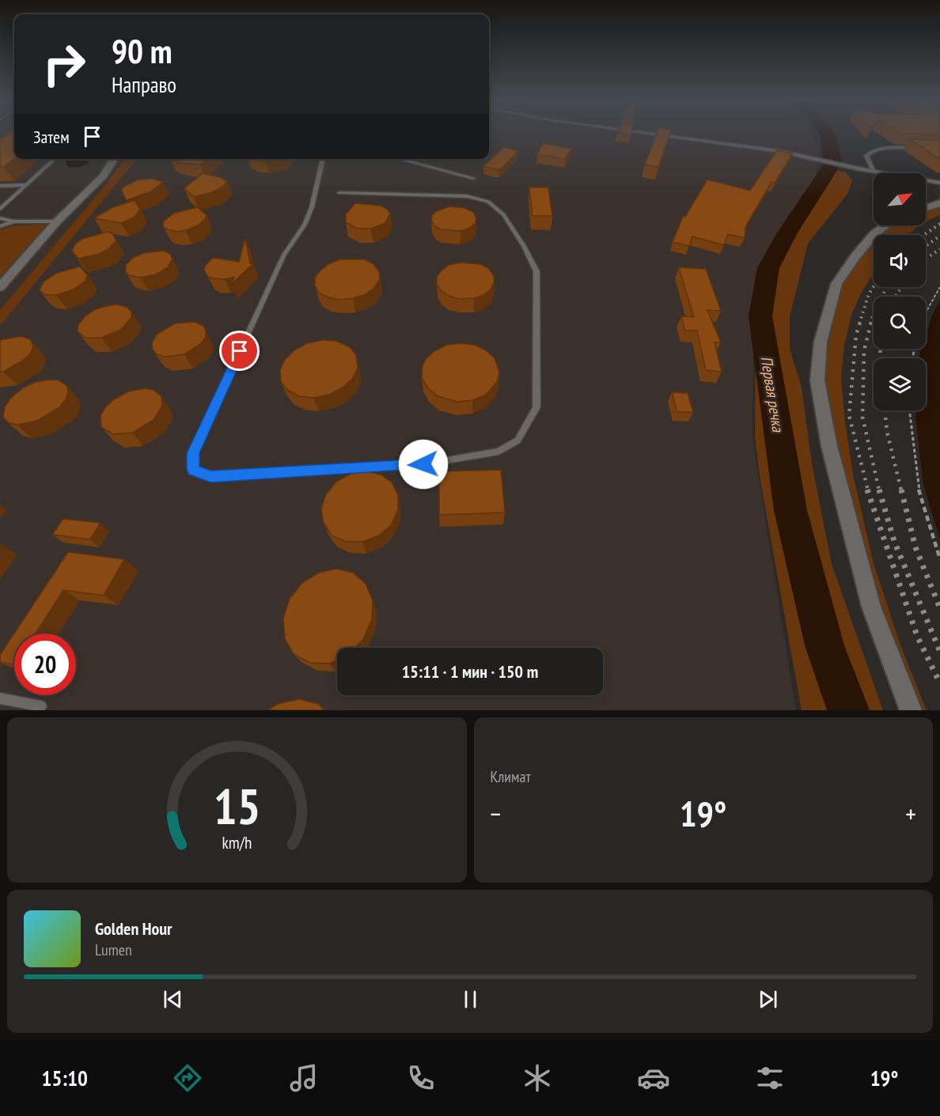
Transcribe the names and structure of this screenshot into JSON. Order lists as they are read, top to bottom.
{
  "water": ["Первая речка"],
  "north": "top right",
  "page": {
    "turn": ["90 m", "Направо"],
    "then": "Затем",
    "limit": "20",
    "trip": "15:11 · 1 мин · 150 m",
    "tile": "Климат",
    "heat": ["−", "19°", "+"],
    "song": ["Golden Hour", "Lumen"],
    "tabs": ["15:10", "19°"],
    "gauge": ["15", "km/h"]
  }
}
